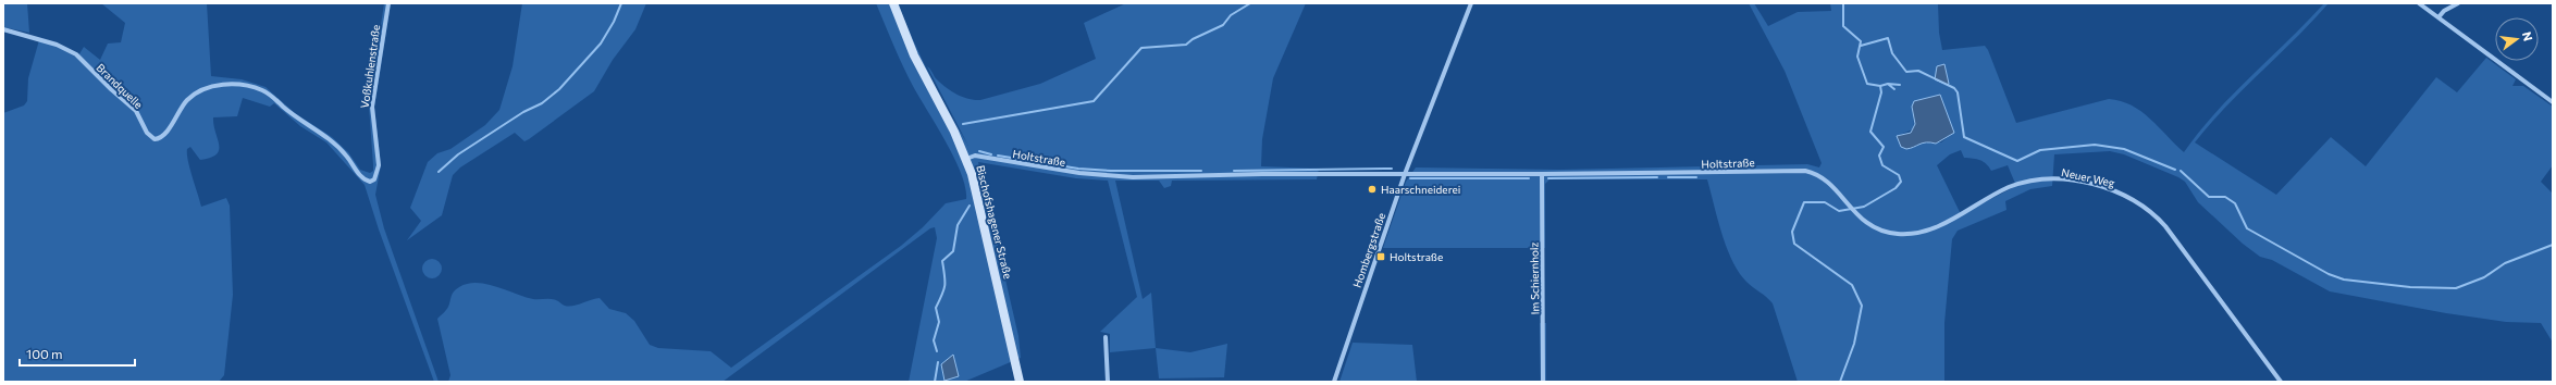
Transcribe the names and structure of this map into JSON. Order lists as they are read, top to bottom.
{
  "streets": {
    "street": [
      "Voßkuhlenstraße",
      "Brandquelle",
      "Holtstraße",
      "Neuer Weg",
      "Bischofshagener Straße",
      "Hombergstraße",
      "Im Schiernholz"
    ]
  },
  "crossings": [
    ["Voßkuhlenstraße", "Brandquelle"],
    ["Holtstraße", "Neuer Weg"],
    ["Holtstraße", "Bischofshagener Straße"],
    ["Holtstraße", "Hombergstraße"],
    ["Holtstraße", "Im Schiernholz"]
  ],
  "places": {
    "other": ["Haarschneiderei"],
    "transit": ["Holtstraße"]
  },
  "scale_bar": "100 m",
  "north": "right"
}
